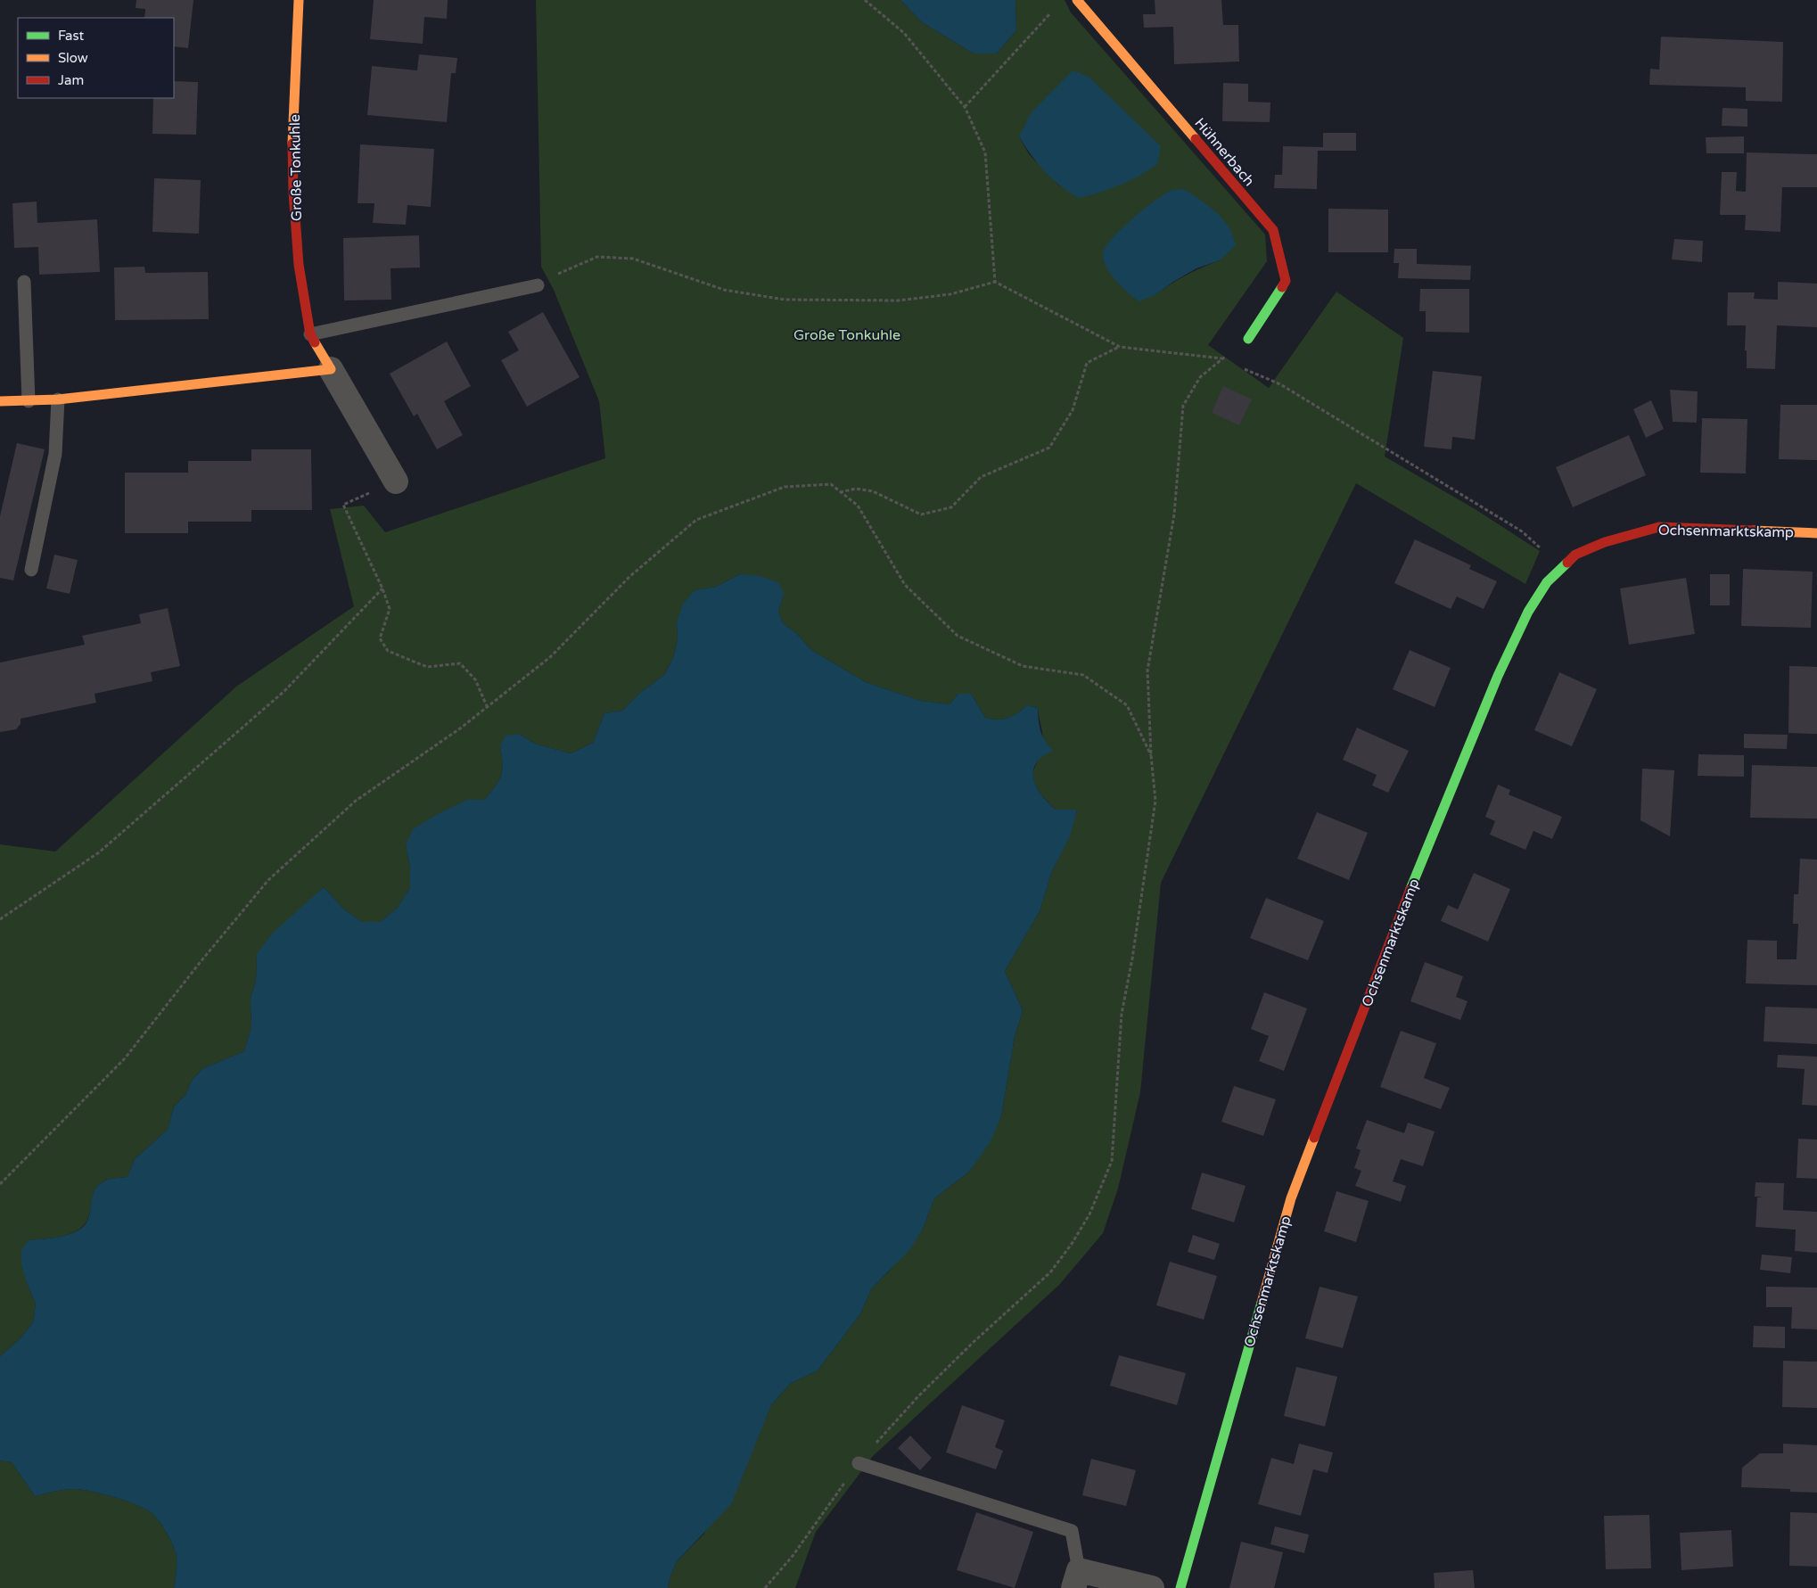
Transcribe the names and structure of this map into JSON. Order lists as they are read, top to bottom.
{
  "streets": {
    "street": ["Hühnerbach", "Große Tonkuhle", "Ochsenmarktskamp"]
  },
  "parks": ["Große Tonkuhle"],
  "legend": ["Fast", "Slow", "Jam"]
}
